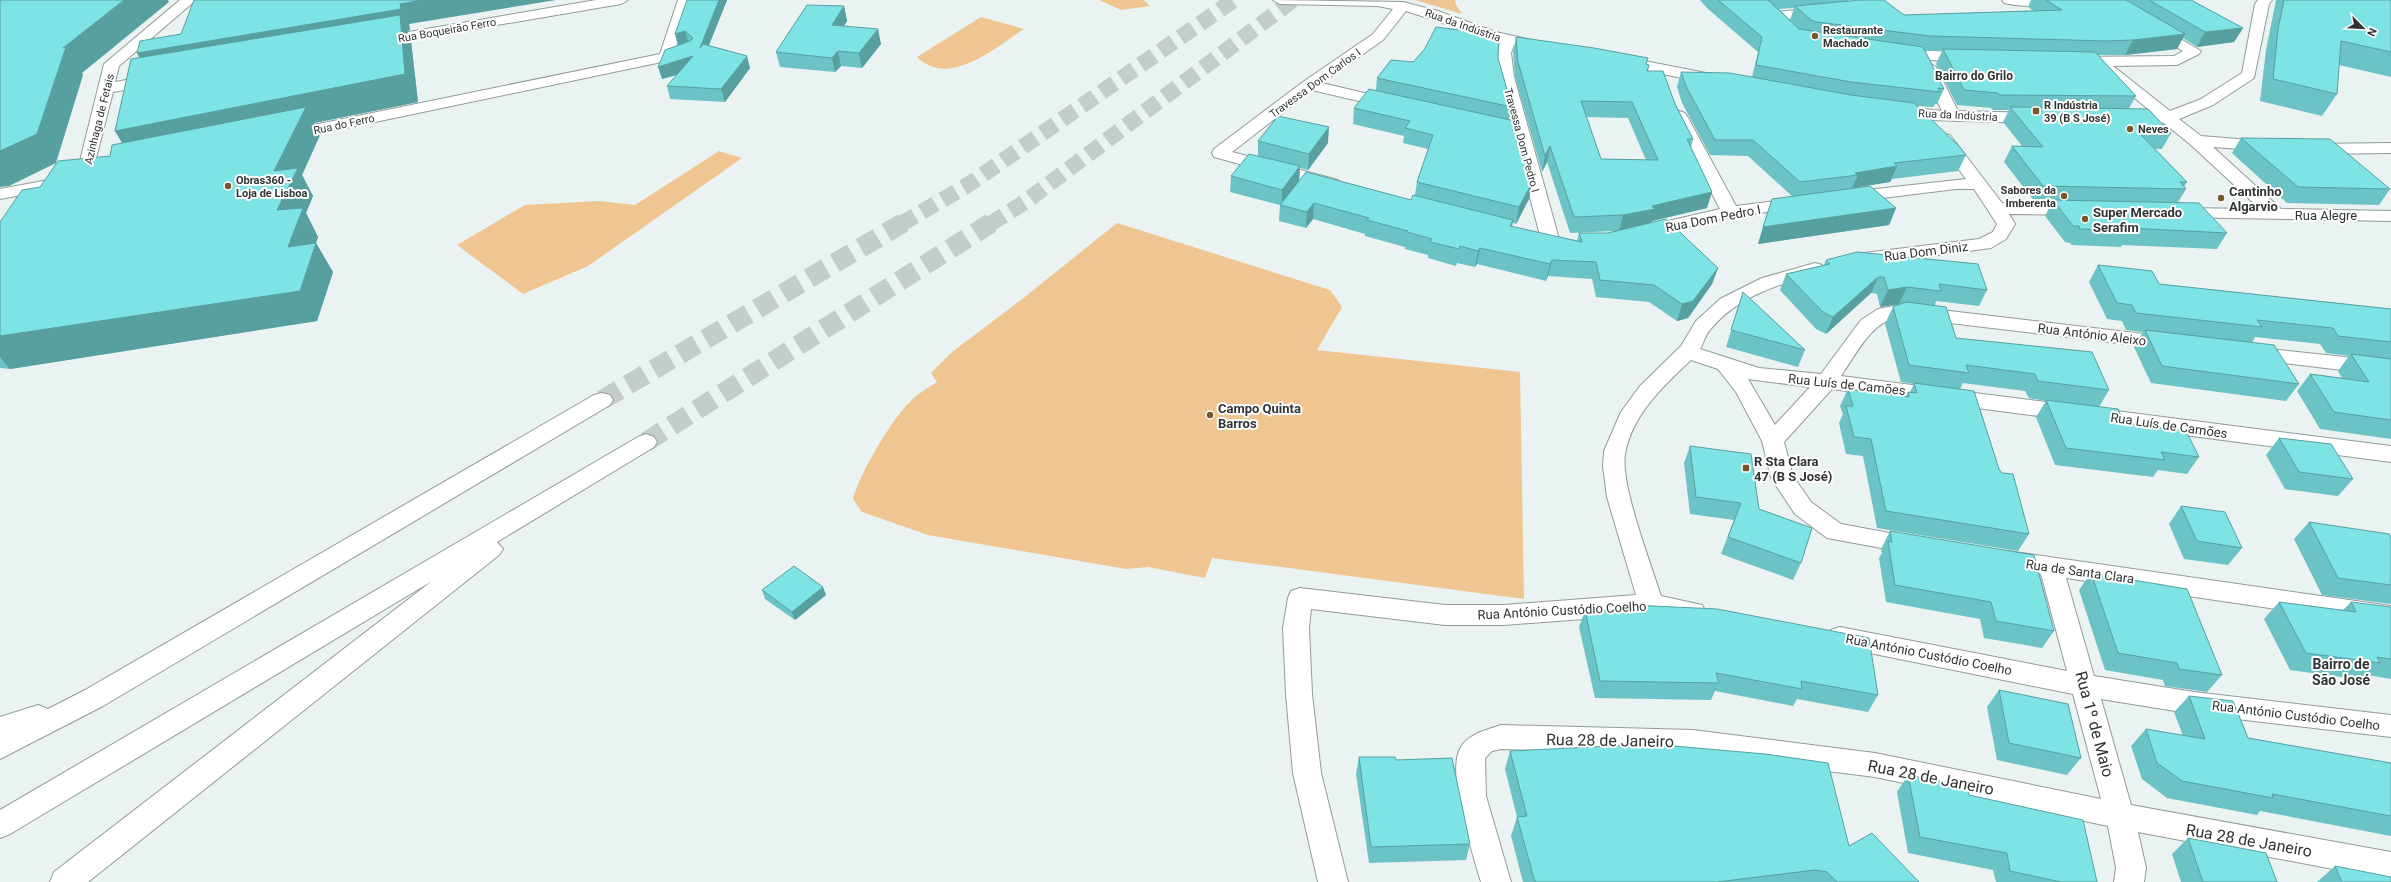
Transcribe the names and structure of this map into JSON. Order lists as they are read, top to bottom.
{
  "streets": {
    "main road": [
      "Rua da Indústria",
      "Rua Boqueirão Ferro",
      "Travessa Dom Carlos I",
      "Azinhaga de Fetais",
      "Rua do Ferro",
      "Travessa Dom Pedro I",
      "Rua Alegre",
      "Rua Dom Pedro I",
      "Rua Dom Diniz",
      "Rua António Aleixo",
      "Rua Luís de Camões",
      "Rua de Santa Clara",
      "Rua António Custódio Coelho",
      "Rua 1º de Maio",
      "Rua 28 de Janeiro"
    ]
  },
  "crossings": [
    ["Rua da Indústria", "Travessa Dom Carlos I"],
    ["Rua da Indústria", "Travessa Dom Pedro I"],
    ["Rua da Indústria", "Rua Dom Diniz"],
    ["Rua Dom Pedro I", "Rua Dom Diniz"],
    ["Rua Dom Diniz", "Rua Luís de Camões"],
    ["Rua António Aleixo", "Rua Luís de Camões"],
    ["Rua de Santa Clara", "Rua 1º de Maio"],
    ["Rua António Custódio Coelho", "Rua 1º de Maio"],
    ["Rua 1º de Maio", "Rua 28 de Janeiro"]
  ],
  "districts": ["Bairro do Grilo", "Bairro de São José"],
  "places": {
    "other": [
      "Restaurante Machado",
      "Neves",
      "Obras360 - Loja de Lisboa",
      "Sabores da Imberenta",
      "Cantinho Algarvio",
      "Super Mercado Serafim",
      "Campo Quinta Barros"
    ],
    "transit": ["R Indústria 39 (B S José)", "R Sta Clara 47 (B S José)"]
  },
  "north": "bottom right"
}
